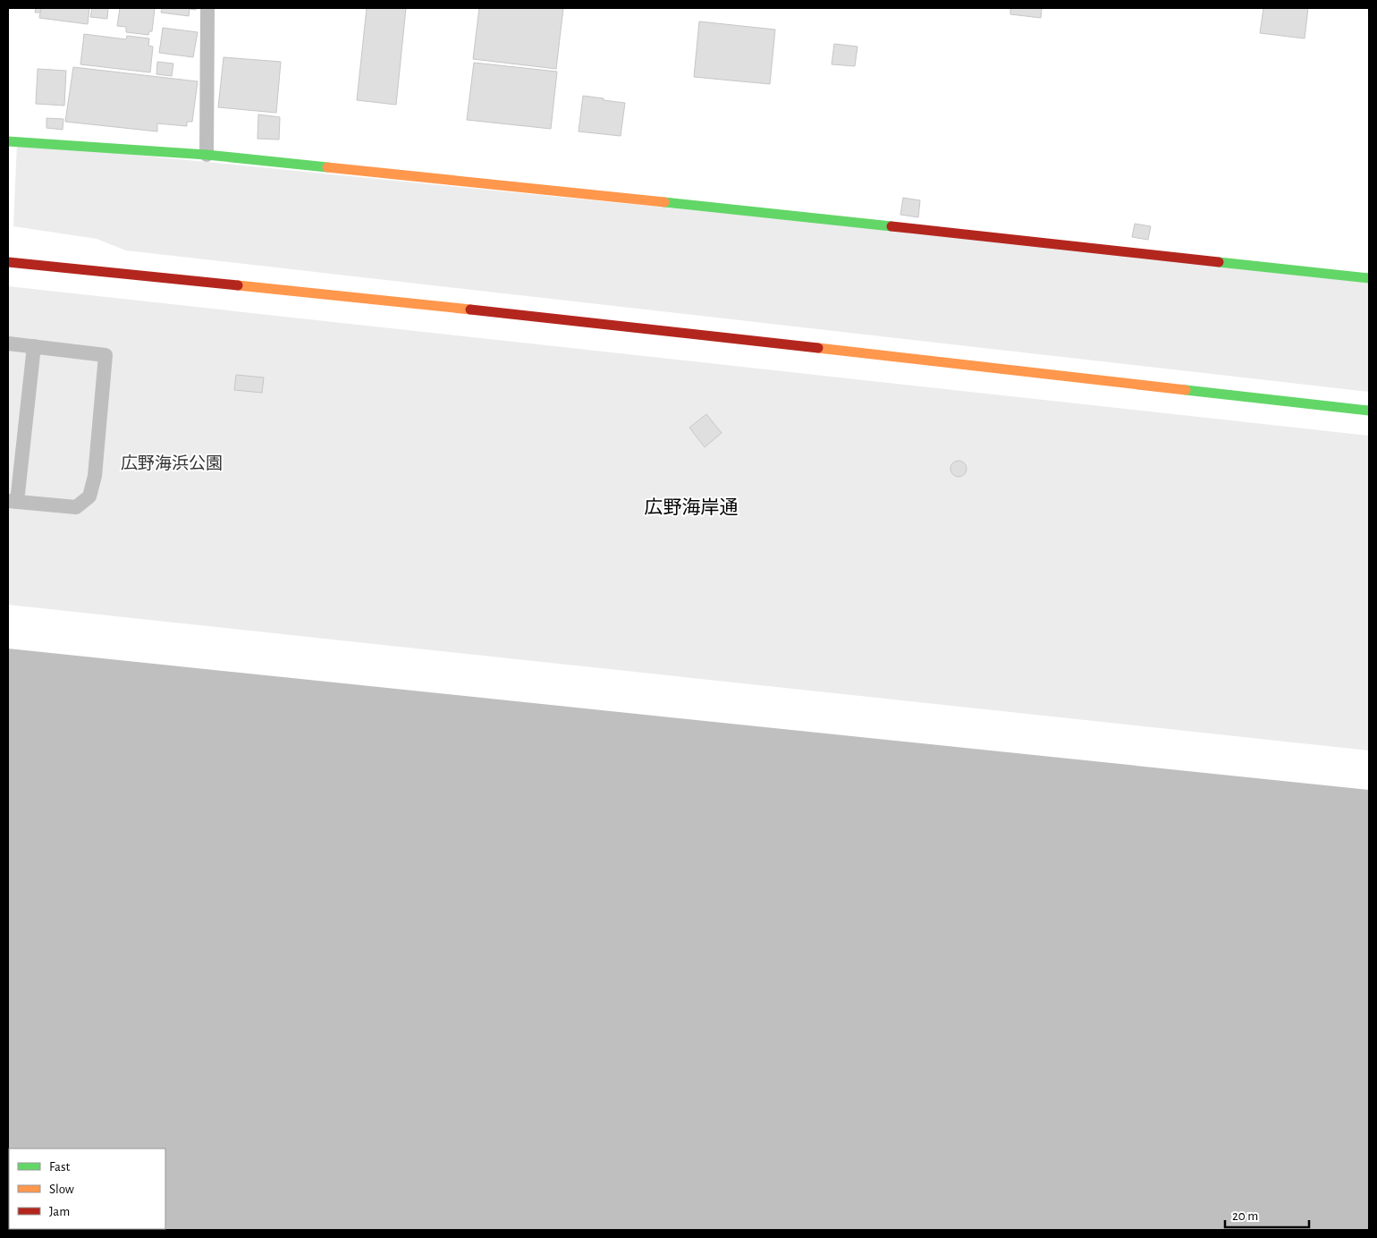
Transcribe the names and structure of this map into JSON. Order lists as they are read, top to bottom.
{
  "districts": ["広野海岸通"],
  "parks": ["広野海浜公園"],
  "legend": ["Fast", "Slow", "Jam"],
  "scale_bar": "20 m"
}
